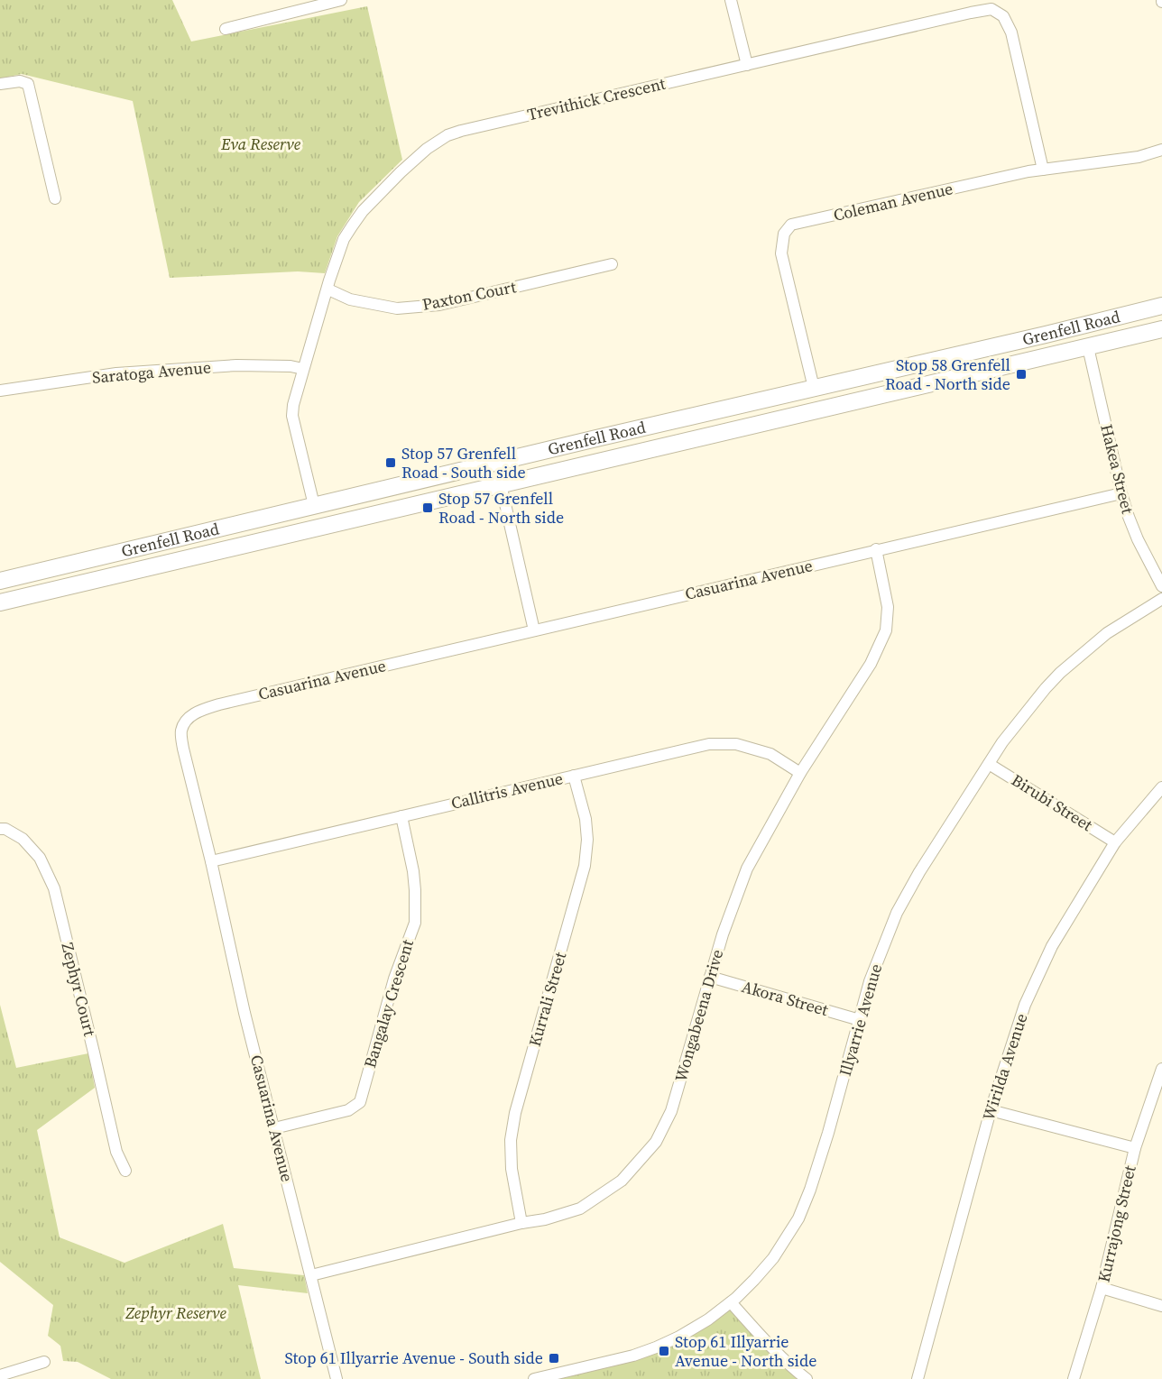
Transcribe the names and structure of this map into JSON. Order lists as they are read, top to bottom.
{
  "streets": {
    "main road": ["Grenfell Road"],
    "street": [
      "Trevithick Crescent",
      "Coleman Avenue",
      "Paxton Court",
      "Saratoga Avenue",
      "Hakea Street",
      "Casuarina Avenue",
      "Callitris Avenue",
      "Birubi Street",
      "Zephyr Court",
      "Akora Street",
      "Kurrali Street",
      "Bangalay Crescent",
      "Wongabeena Drive",
      "Illyarrie Avenue",
      "Wirilda Avenue",
      "Kurrajong Street"
    ]
  },
  "crossings": [
    ["Trevithick Crescent", "Coleman Avenue"],
    ["Trevithick Crescent", "Paxton Court"],
    ["Trevithick Crescent", "Grenfell Road"],
    ["Trevithick Crescent", "Saratoga Avenue"],
    ["Coleman Avenue", "Grenfell Road"],
    ["Grenfell Road", "Hakea Street"],
    ["Hakea Street", "Casuarina Avenue"],
    ["Casuarina Avenue", "Callitris Avenue"],
    ["Casuarina Avenue", "Bangalay Crescent"],
    ["Casuarina Avenue", "Wongabeena Drive"],
    ["Callitris Avenue", "Kurrali Street"],
    ["Callitris Avenue", "Bangalay Crescent"],
    ["Callitris Avenue", "Wongabeena Drive"],
    ["Birubi Street", "Illyarrie Avenue"],
    ["Birubi Street", "Wirilda Avenue"],
    ["Akora Street", "Wongabeena Drive"],
    ["Akora Street", "Illyarrie Avenue"],
    ["Kurrali Street", "Wongabeena Drive"]
  ],
  "parks": ["Eva Reserve", "Zephyr Reserve"],
  "places": {
    "transit": [
      "Stop 58 Grenfell Road - North side",
      "Stop 57 Grenfell Road - South side",
      "Stop 57 Grenfell Road - North side",
      "Stop 61 Illyarrie Avenue - North side",
      "Stop 61 Illyarrie Avenue - South side"
    ]
  }
}
